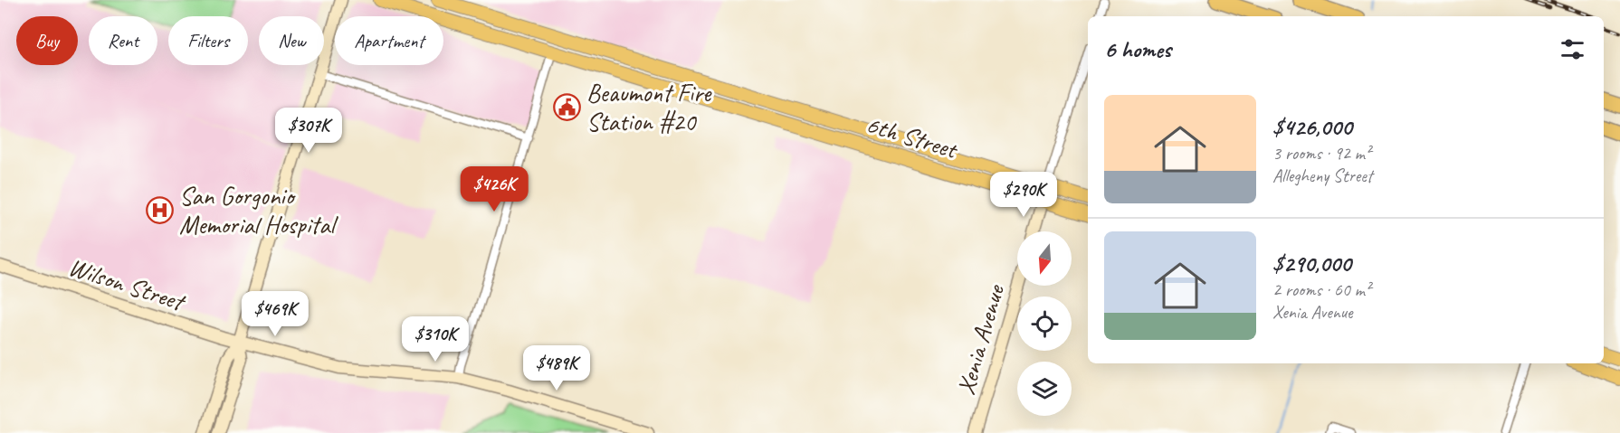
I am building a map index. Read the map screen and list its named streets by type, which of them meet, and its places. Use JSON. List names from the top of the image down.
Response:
{
  "streets": {
    "main road": ["6th Street"],
    "street": ["Wilson Street", "Xenia Avenue"]
  },
  "places": {
    "public building": ["Beaumont Fire Station #20"],
    "hospital": ["San Gorgonio Memorial Hospital"]
  },
  "north": "bottom",
  "page": {
    "chip": [
      "Buy",
      "Rent",
      "Filters",
      "New",
      "Apartment"
    ],
    "heading": "6 homes",
    "list": [
      {
        "name": "$426,000",
        "note": "3 rooms · 92 m² · Allegheny Street"
      },
      {
        "name": "$290,000",
        "note": "2 rooms · 60 m² · Xenia Avenue"
      }
    ],
    "price": [
      "$307K",
      "$426K",
      "$290K",
      "$469K",
      "$310K",
      "$489K"
    ]
  }
}
